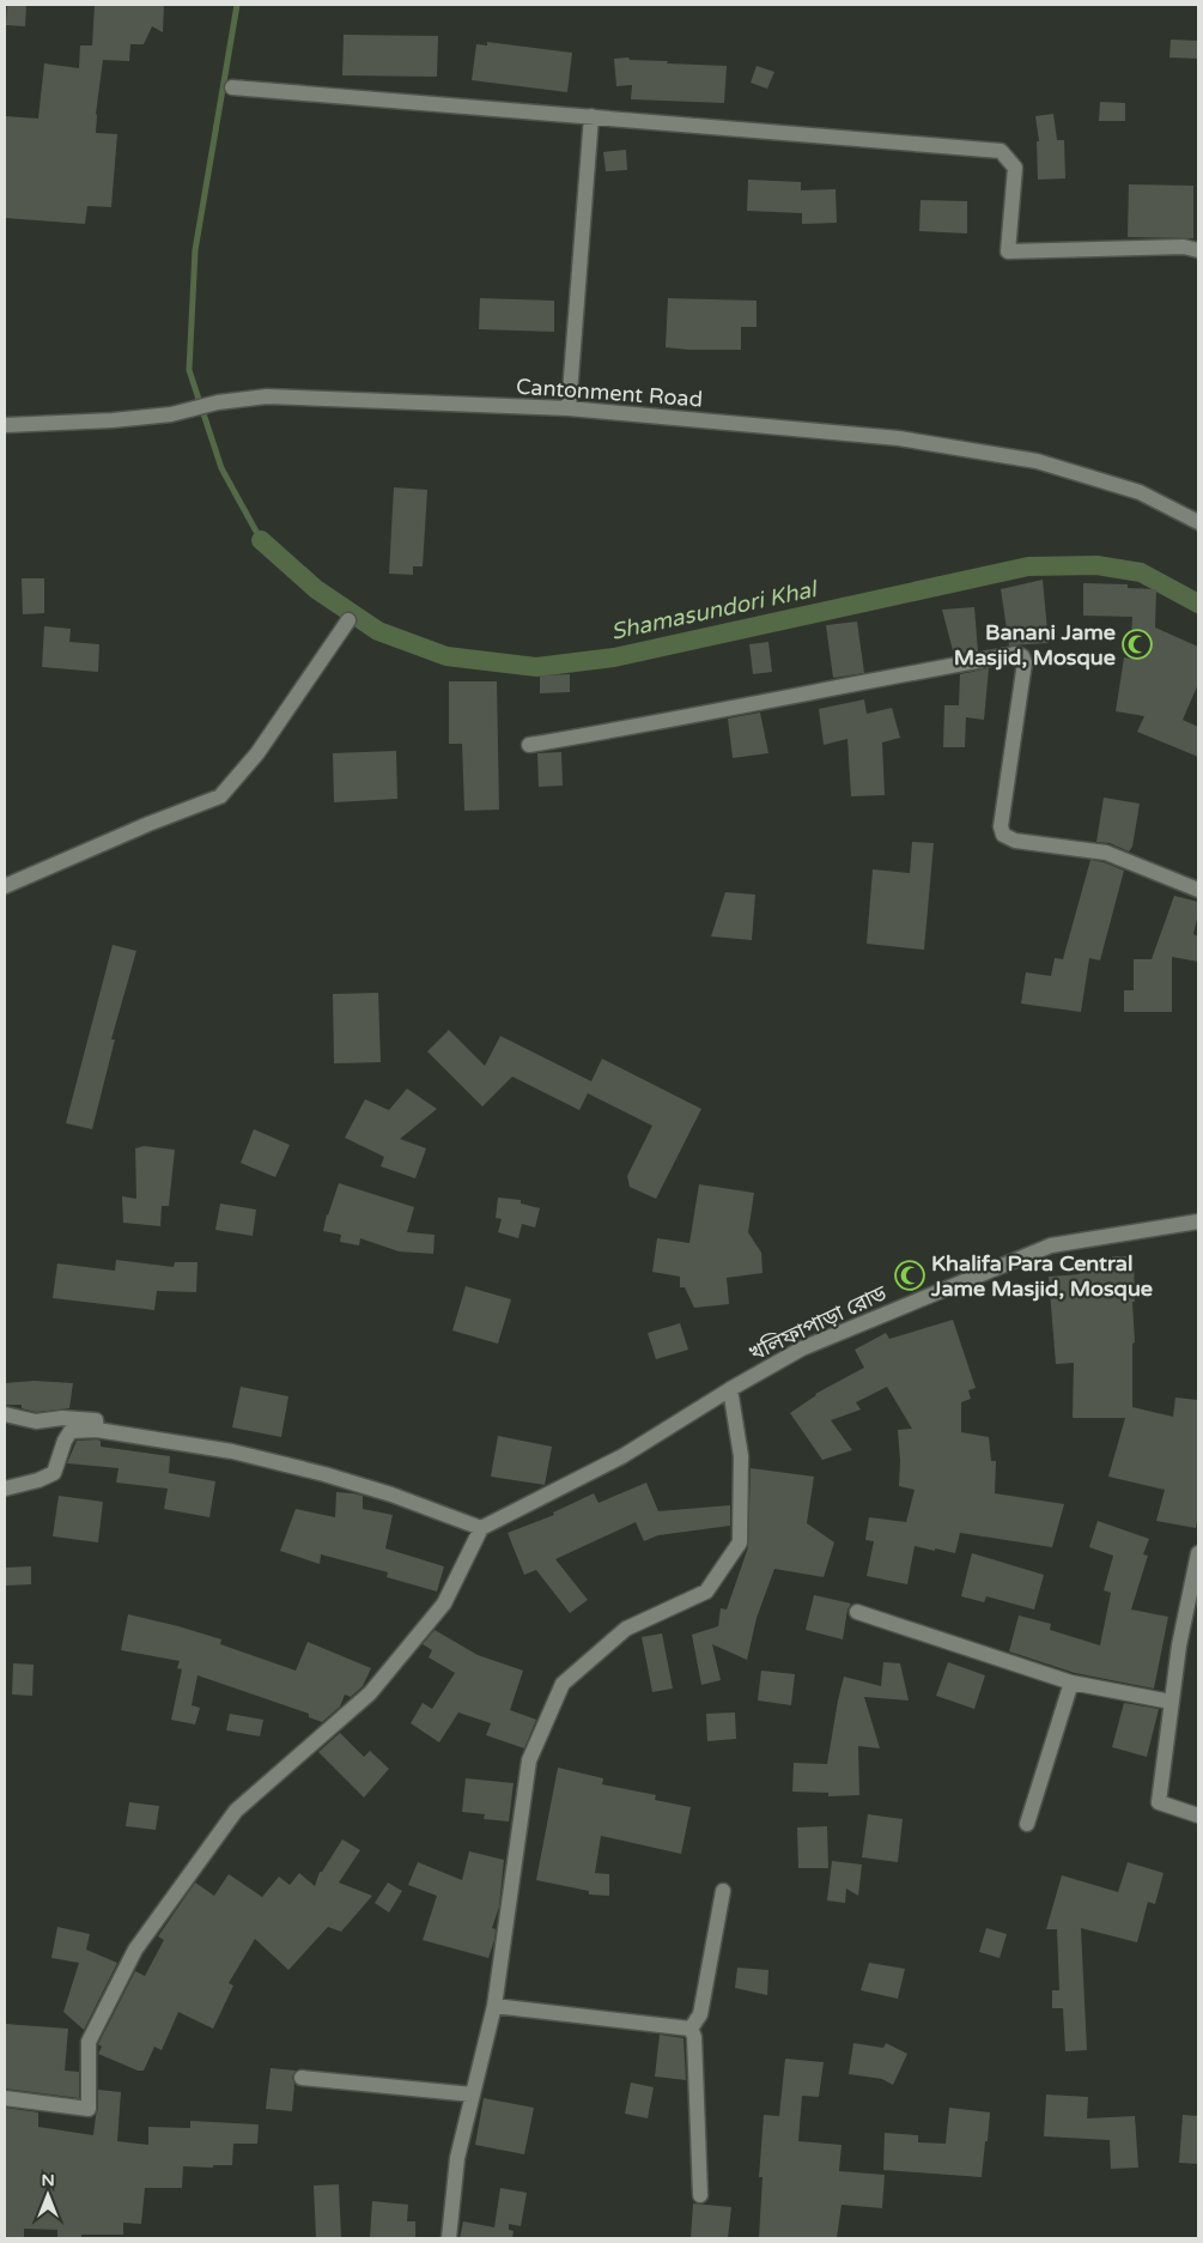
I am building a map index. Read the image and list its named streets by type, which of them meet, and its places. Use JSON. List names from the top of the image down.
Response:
{
  "streets": {
    "street": ["Cantonment Road", "খলিফাপাড়া রোড"]
  },
  "water": ["Shamasundori Khal"],
  "places": {
    "mosque": ["Banani Jame Masjid, Mosque", "Khalifa Para Central Jame Masjid, Mosque"]
  },
  "north": "top"
}
